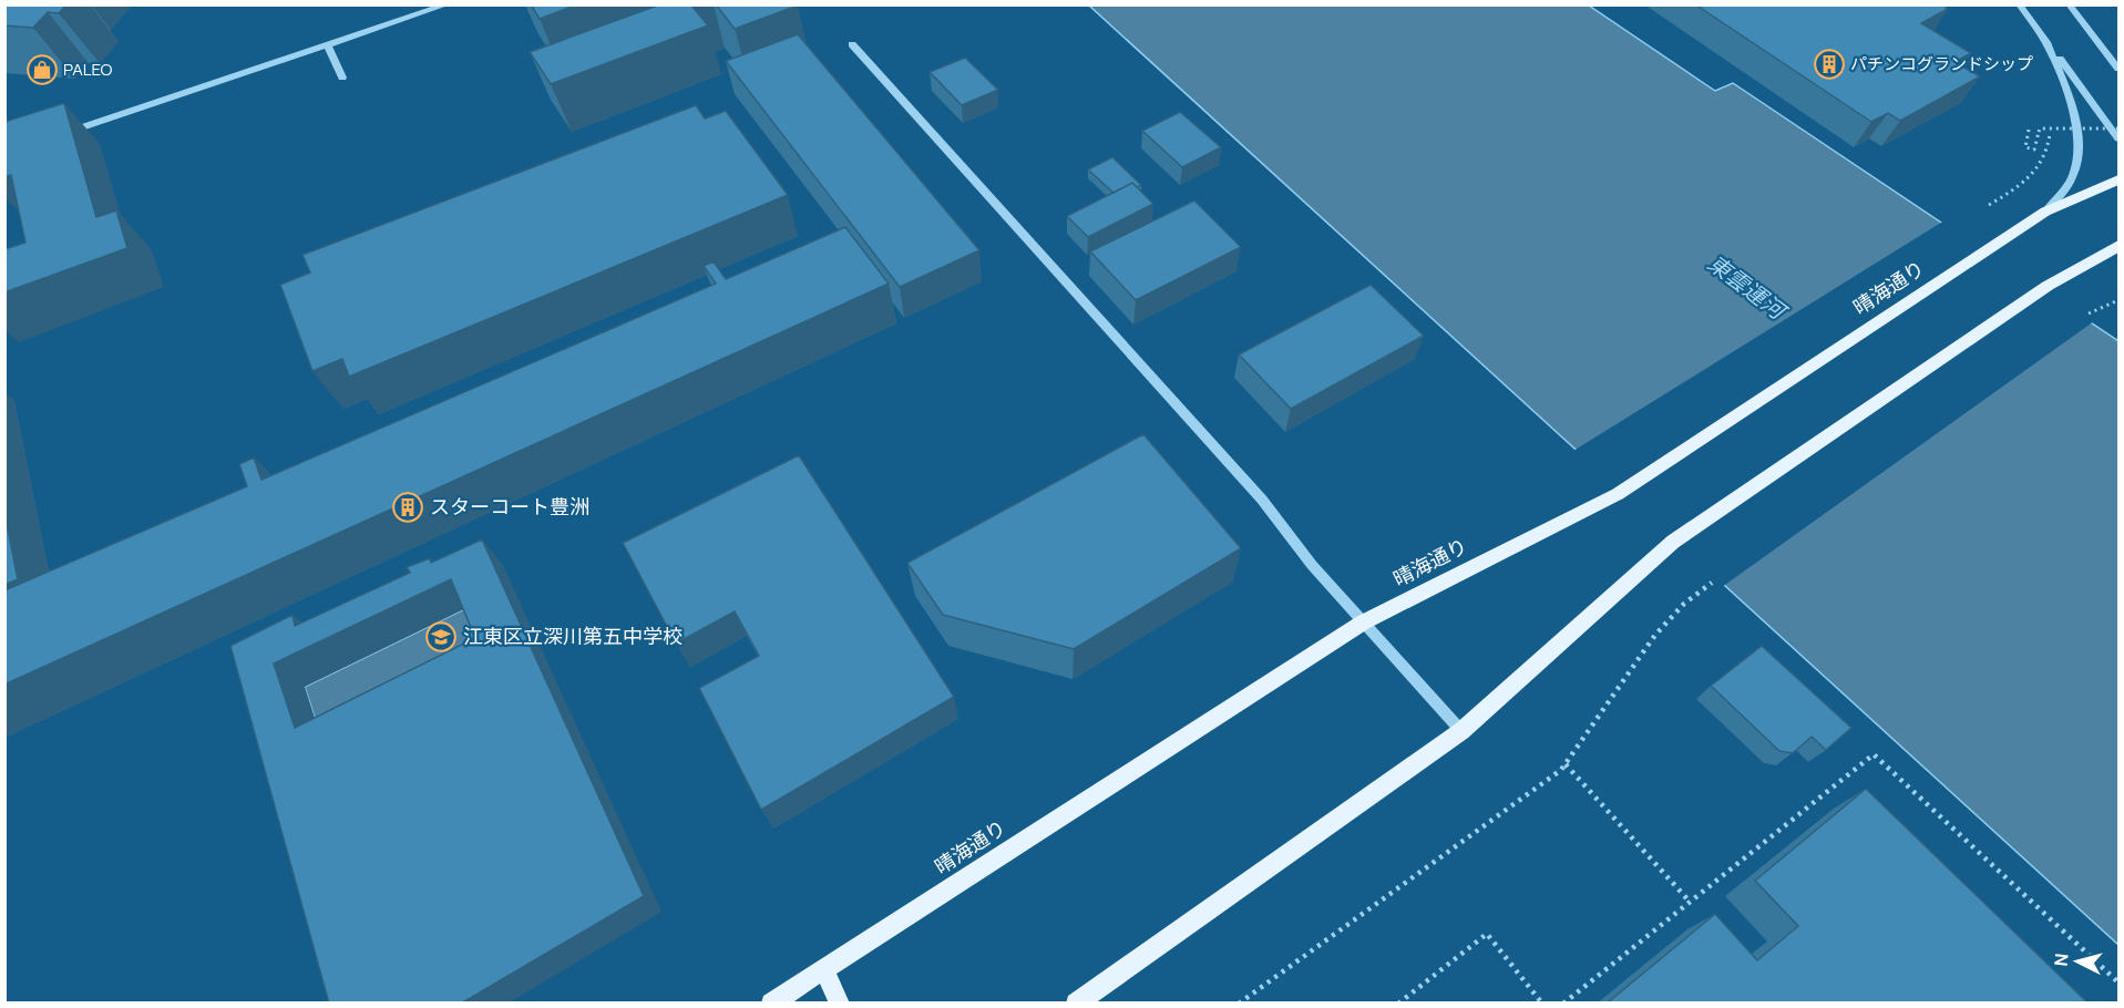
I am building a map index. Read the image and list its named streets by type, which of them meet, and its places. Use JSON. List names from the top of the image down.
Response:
{
  "streets": {
    "main road": ["晴海通り"]
  },
  "water": ["東雲運河"],
  "places": {
    "building": ["パチンコグランドシップ", "スターコート豊洲"],
    "shop": ["PALEO"],
    "school or university": ["江東区立深川第五中学校"]
  },
  "north": "left"
}
